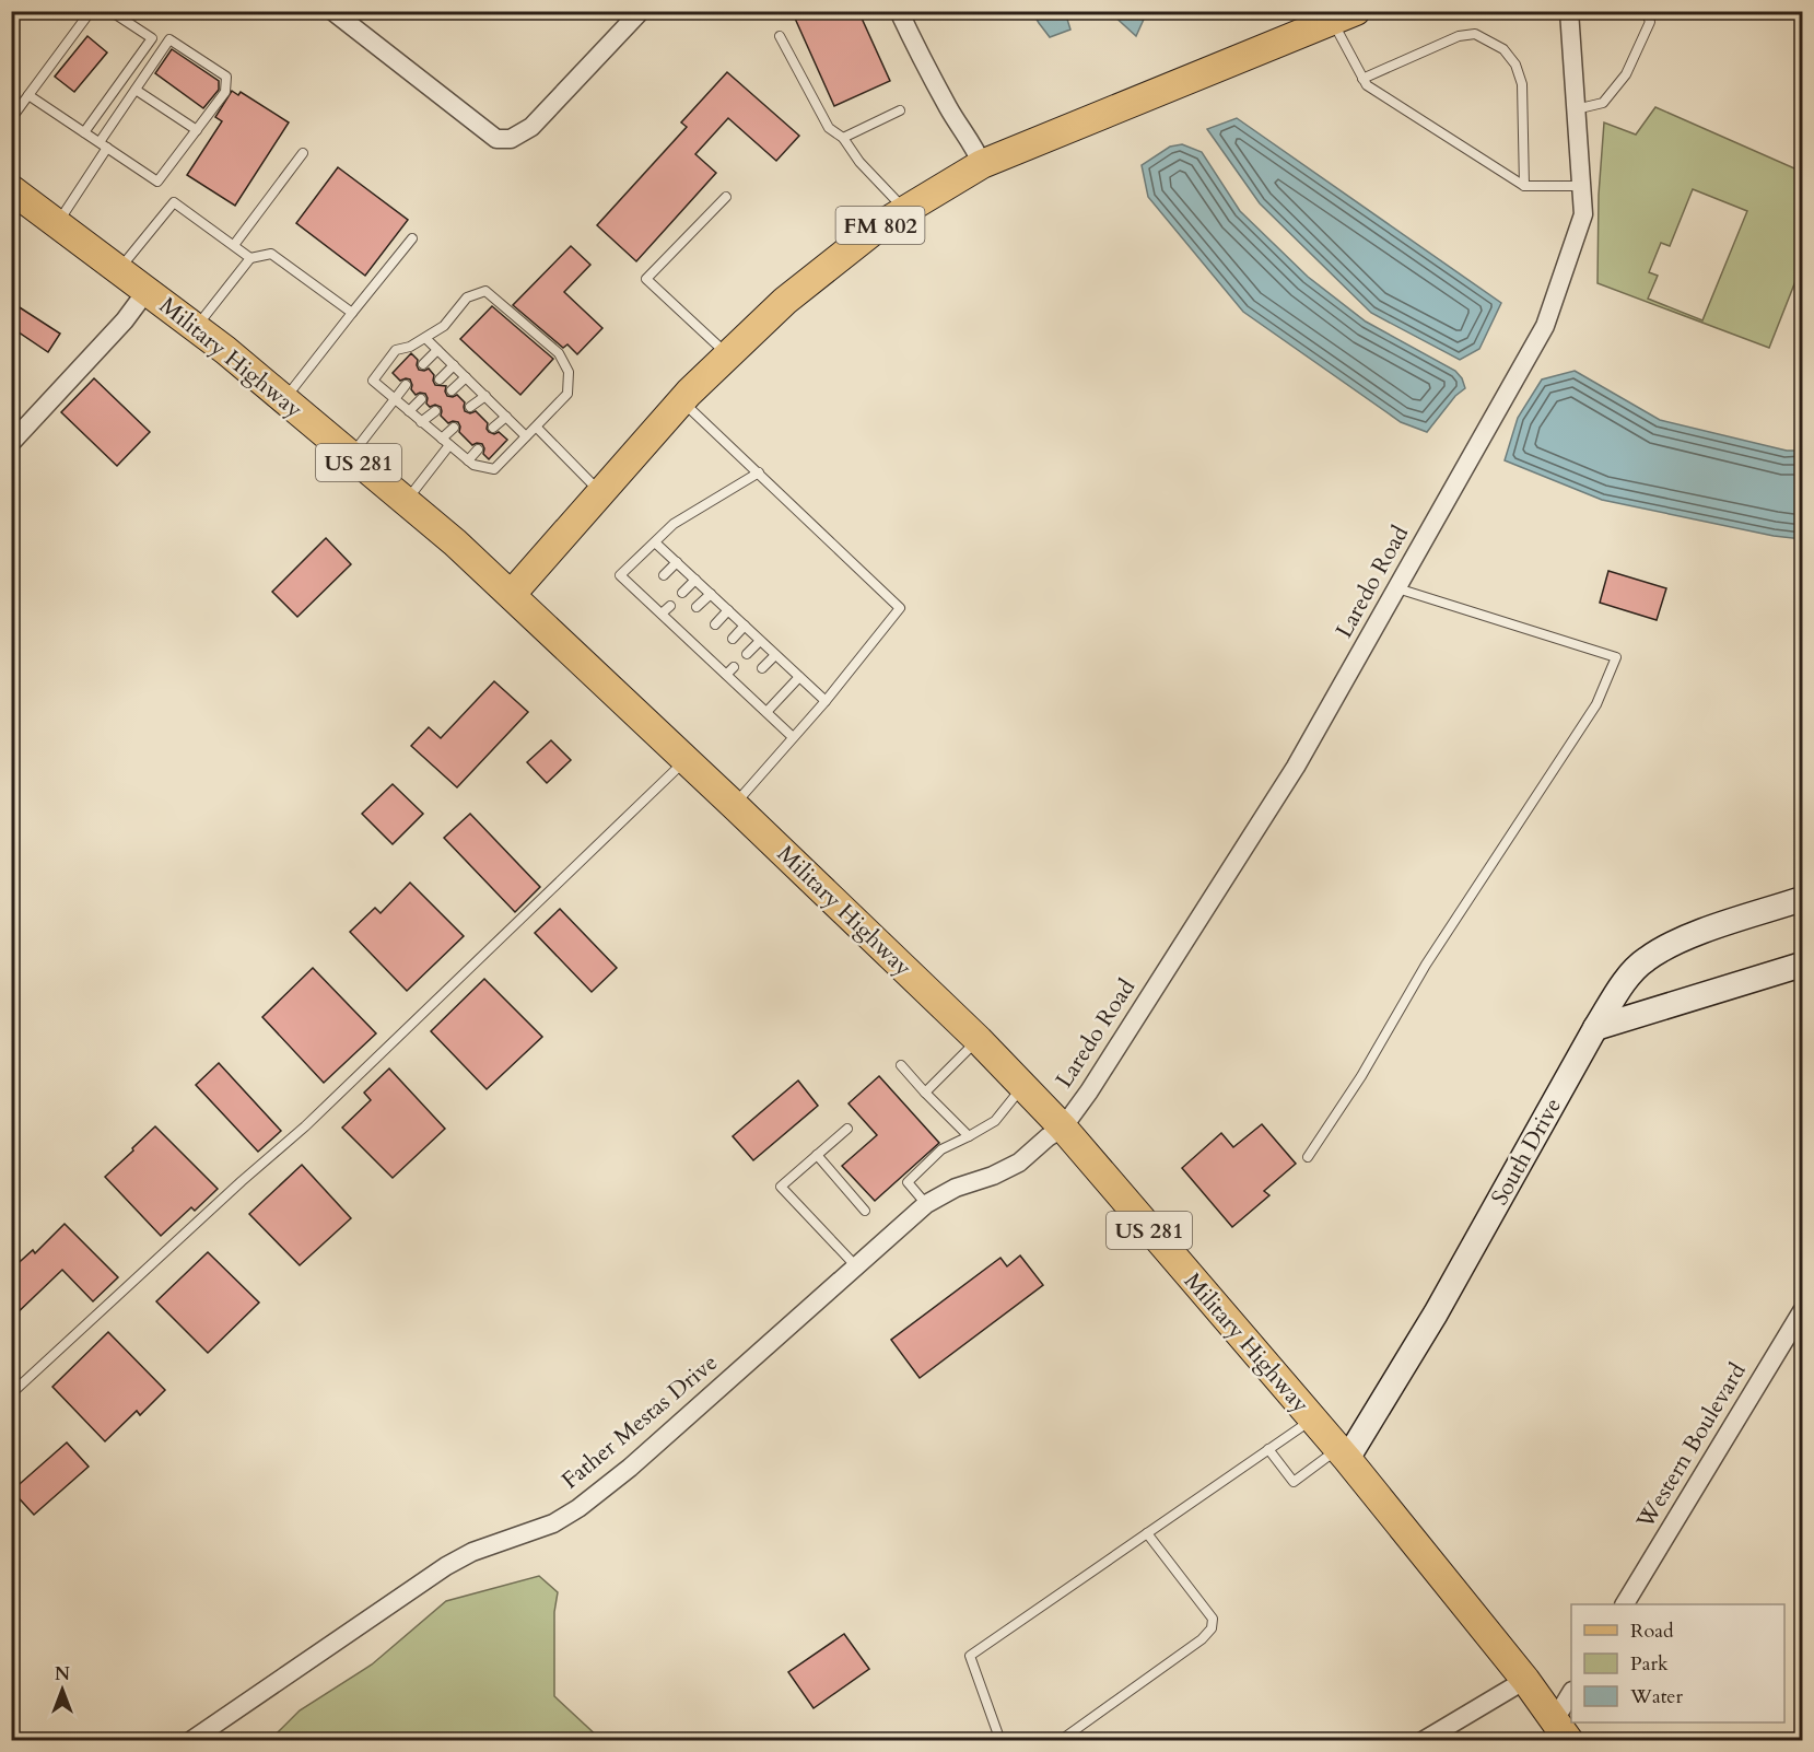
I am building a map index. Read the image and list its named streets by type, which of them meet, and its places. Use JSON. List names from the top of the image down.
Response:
{
  "streets": {
    "main road": ["FM 802", "Military Highway", "US 281"],
    "street": [
      "Laredo Road",
      "South Drive",
      "Father Mestas Drive",
      "Western Boulevard"
    ]
  },
  "crossings": [
    ["FM 802", "Military Highway"],
    ["Military Highway", "Laredo Road"],
    ["Military Highway", "South Drive"],
    ["Military Highway", "Father Mestas Drive"],
    ["Laredo Road", "Father Mestas Drive"]
  ],
  "legend": ["Road", "Park", "Water"],
  "north": "top"
}
